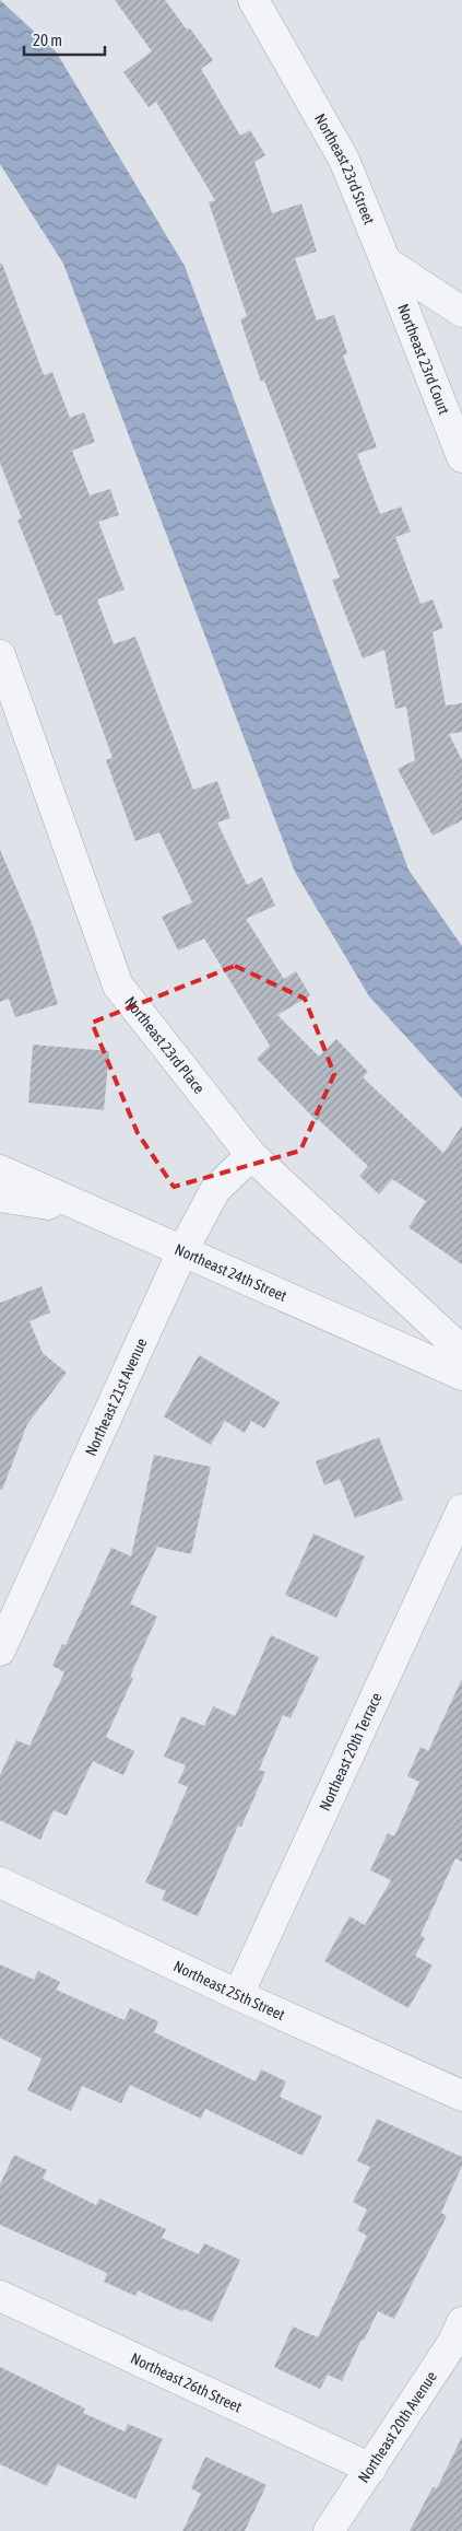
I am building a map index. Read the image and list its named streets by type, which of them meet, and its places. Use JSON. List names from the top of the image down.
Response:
{
  "streets": {
    "street": [
      "Northeast 23rd Street",
      "Northeast 23rd Court",
      "Northeast 23rd Place",
      "Northeast 24th Street",
      "Northeast 21st Avenue",
      "Northeast 20th Terrace",
      "Northeast 25th Street",
      "Northeast 26th Street",
      "Northeast 20th Avenue"
    ]
  },
  "crossings": [
    ["Northeast 23rd Street", "Northeast 23rd Court"],
    ["Northeast 23rd Place", "Northeast 21st Avenue"],
    ["Northeast 24th Street", "Northeast 21st Avenue"],
    ["Northeast 20th Terrace", "Northeast 25th Street"],
    ["Northeast 26th Street", "Northeast 20th Avenue"]
  ],
  "scale_bar": "20 m"
}
